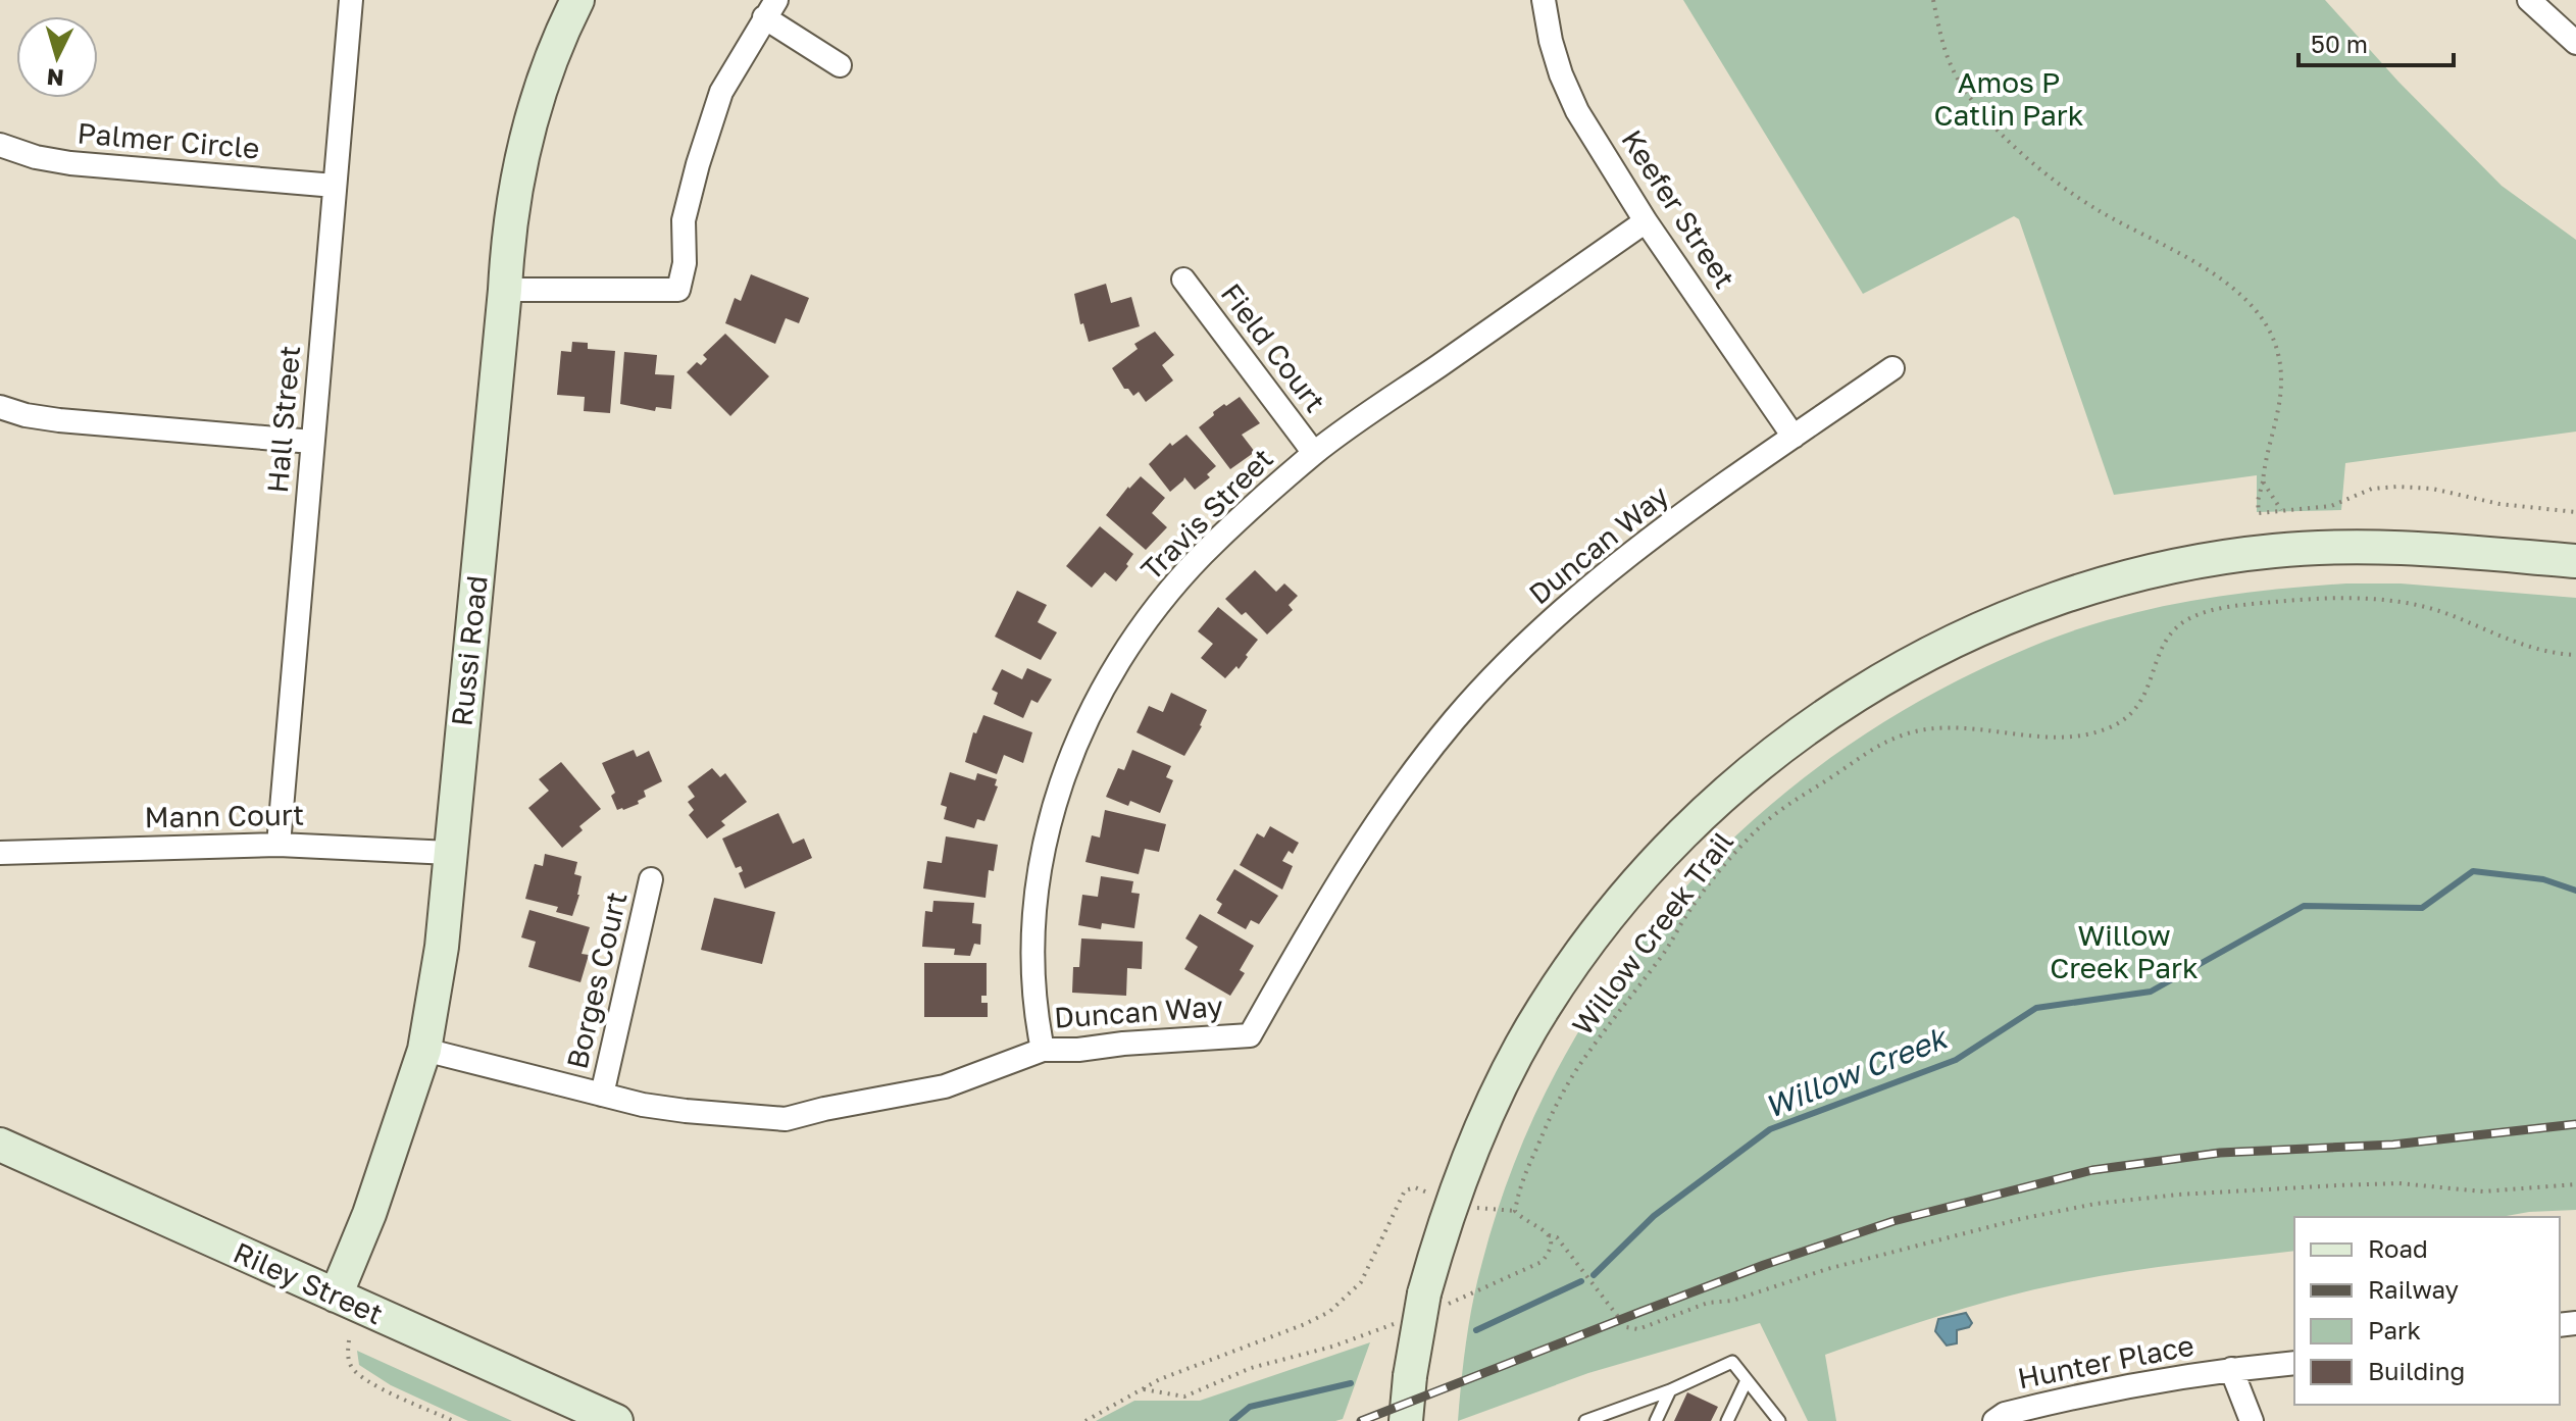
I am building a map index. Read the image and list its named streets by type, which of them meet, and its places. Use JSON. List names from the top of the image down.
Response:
{
  "streets": {
    "main road": ["Russi Road", "Riley Street"],
    "street": [
      "Palmer Circle",
      "Keefer Street",
      "Field Court",
      "Hall Street",
      "Travis Street",
      "Duncan Way",
      "Mann Court",
      "Borges Court",
      "Hunter Place"
    ],
    "path": ["Willow Creek Trail"]
  },
  "crossings": [
    ["Palmer Circle", "Hall Street"],
    ["Keefer Street", "Travis Street"],
    ["Keefer Street", "Duncan Way"],
    ["Field Court", "Travis Street"],
    ["Hall Street", "Mann Court"],
    ["Travis Street", "Duncan Way"],
    ["Duncan Way", "Russi Road"],
    ["Duncan Way", "Borges Court"],
    ["Russi Road", "Mann Court"],
    ["Russi Road", "Riley Street"]
  ],
  "water": ["Willow Creek"],
  "parks": ["Amos P Catlin Park", "Willow Creek Park"],
  "legend": [
    "Road",
    "Railway",
    "Park",
    "Building"
  ],
  "scale_bar": "50 m",
  "north": "bottom"
}
